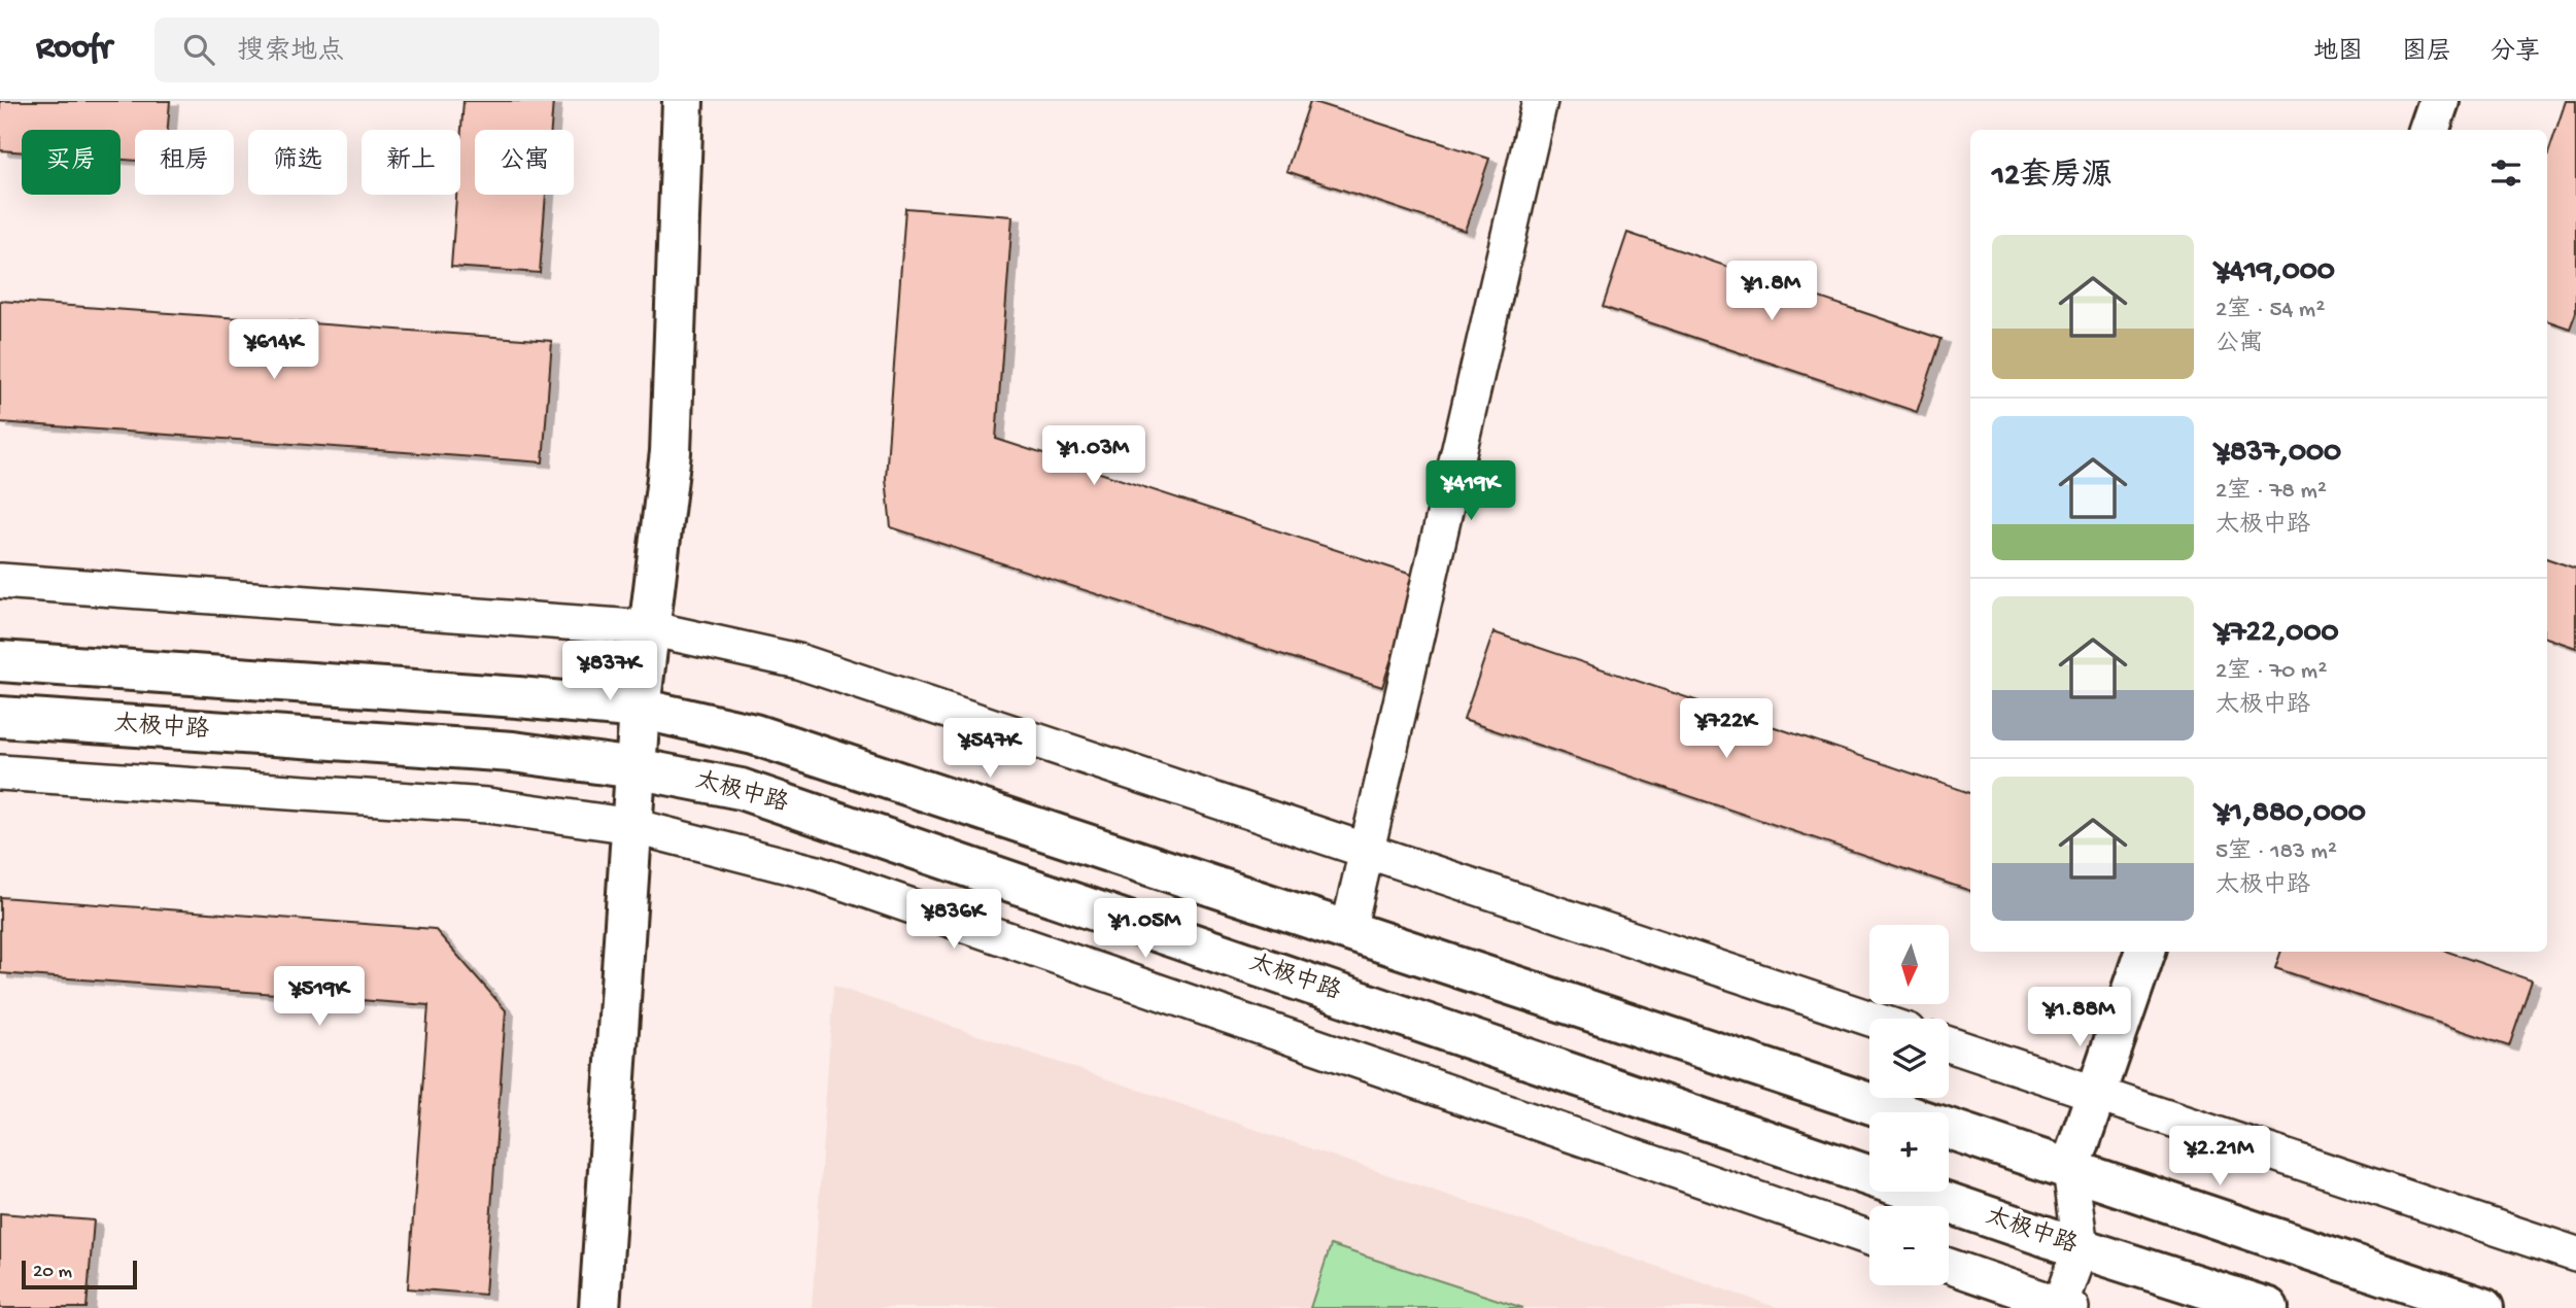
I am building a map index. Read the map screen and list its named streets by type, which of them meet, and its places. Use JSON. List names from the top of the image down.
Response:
{
  "streets": {
    "main road": ["太极中路"]
  },
  "scale_bar": "20 m",
  "north": "bottom",
  "page": {
    "header": "Roofr",
    "search": "搜索地点",
    "nav": ["地图", "图层", "分享"],
    "chip": [
      "买房",
      "租房",
      "筛选",
      "新上",
      "公寓"
    ],
    "heading": "12套房源",
    "list": [
      {
        "name": "¥419,000",
        "note": "2室 · 54 m² · 公寓"
      },
      {
        "name": "¥837,000",
        "note": "2室 · 78 m² · 太极中路"
      },
      {
        "name": "¥722,000",
        "note": "2室 · 70 m² · 太极中路"
      },
      {
        "name": "¥1,880,000",
        "note": "5室 · 183 m² · 太极中路"
      }
    ],
    "price": [
      "¥1.8M",
      "¥614K",
      "¥1.03M",
      "¥419K",
      "¥837K",
      "¥722K",
      "¥547K",
      "¥836K",
      "¥1.05M",
      "¥519K",
      "¥1.88M",
      "¥2.21M"
    ],
    "map_buttons": ["+", "−"],
    "scale": "20 m"
  }
}
